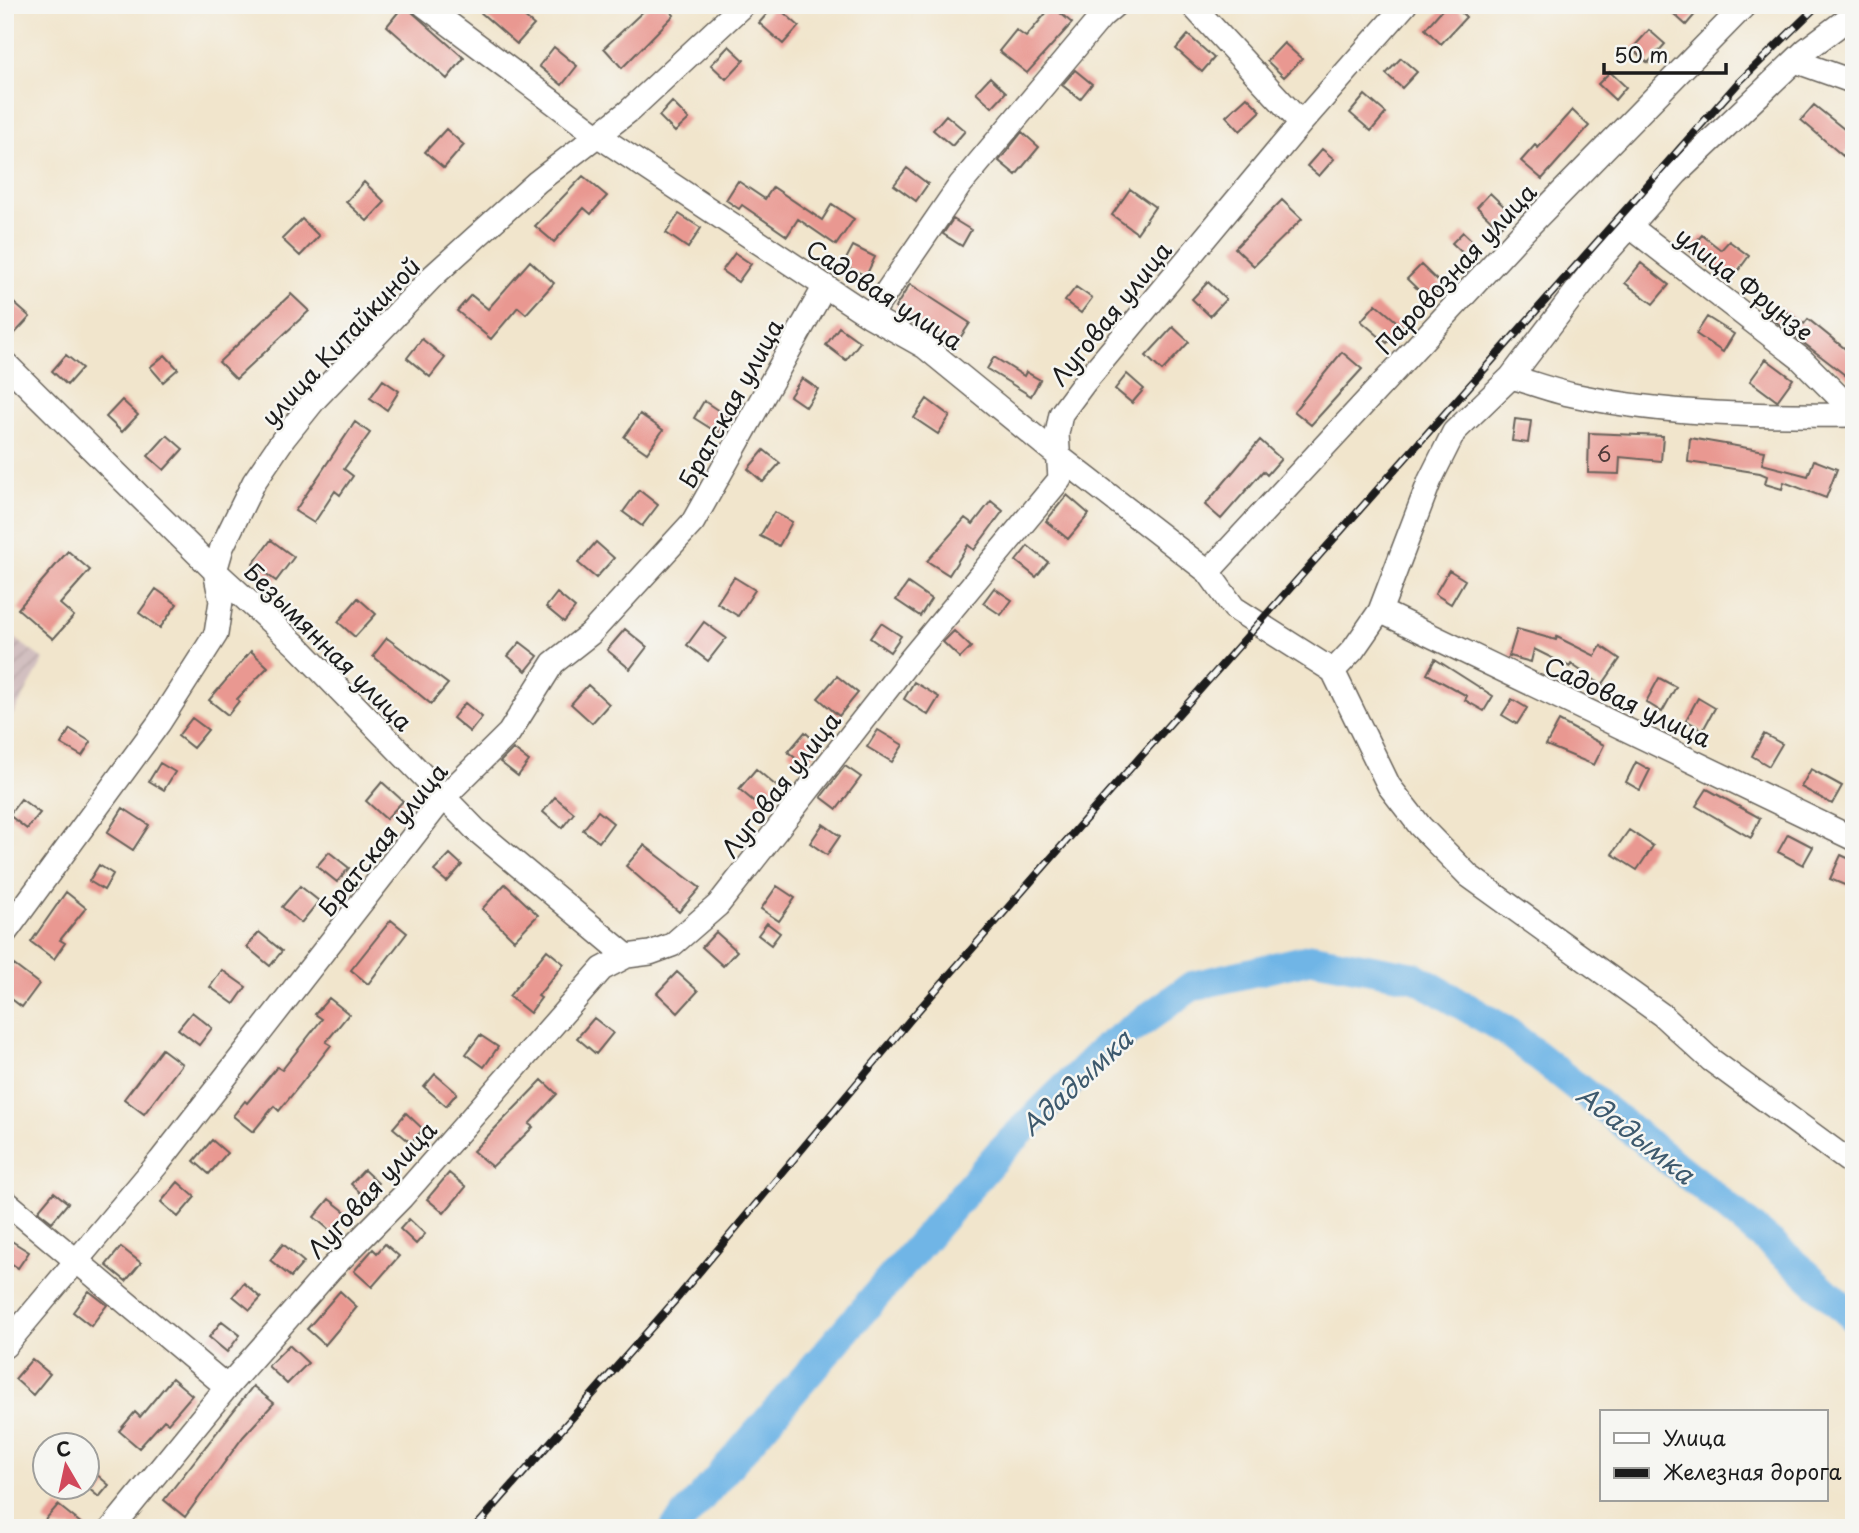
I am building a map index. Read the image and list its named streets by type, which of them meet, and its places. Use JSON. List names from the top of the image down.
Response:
{
  "streets": {
    "street": [
      "Паровозная улица",
      "улица Фрунзе",
      "Садовая улица",
      "Луговая улица",
      "улица Китайкиной",
      "Братская улица",
      "Безымянная улица"
    ]
  },
  "crossings": [
    ["Паровозная улица", "Садовая улица"],
    ["Садовая улица", "Луговая улица"],
    ["Садовая улица", "улица Китайкиной"],
    ["Садовая улица", "Братская улица"],
    ["Луговая улица", "Безымянная улица"],
    ["улица Китайкиной", "Безымянная улица"],
    ["Братская улица", "Безымянная улица"]
  ],
  "water": ["Ададымка"],
  "house_numbers": ["6"],
  "legend": ["Улица", "Железная дорога"],
  "scale_bar": "50 m",
  "north": "top"
}
